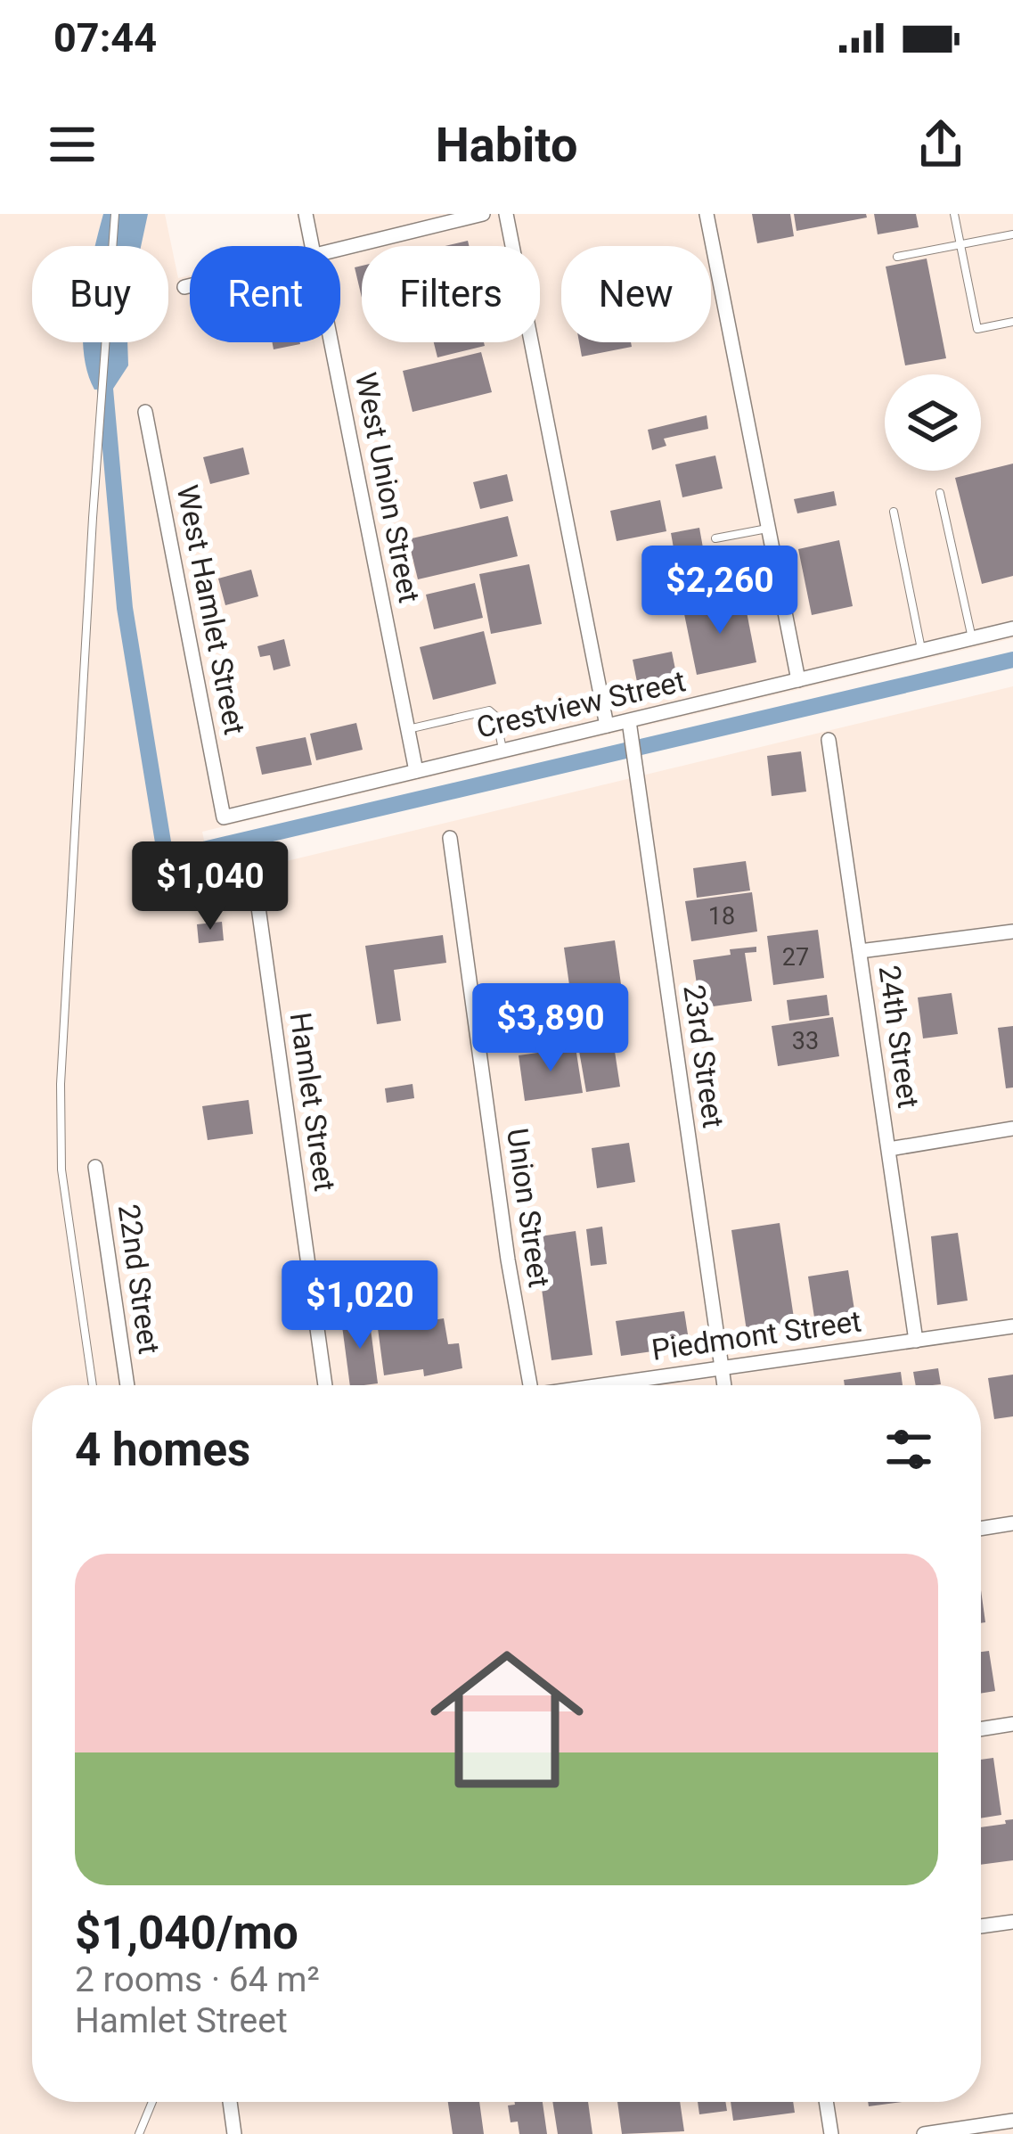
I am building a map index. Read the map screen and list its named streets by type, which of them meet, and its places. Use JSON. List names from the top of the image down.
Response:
{
  "streets": {
    "street": [
      "West Union Street",
      "West Hamlet Street",
      "Crestview Street",
      "24th Street",
      "23rd Street",
      "Hamlet Street",
      "Union Street",
      "22nd Street",
      "Piedmont Street"
    ]
  },
  "crossings": [
    ["West Union Street", "Crestview Street"],
    ["West Hamlet Street", "Crestview Street"],
    ["Crestview Street", "23rd Street"],
    ["24th Street", "Piedmont Street"],
    ["23rd Street", "Piedmont Street"]
  ],
  "house_numbers": ["18", "27", "33"],
  "page": {
    "status": "07:44",
    "header": "Habito",
    "chip": [
      "Buy",
      "Rent",
      "Filters",
      "New"
    ],
    "price": [
      "$2,260",
      "$1,040",
      "$3,890",
      "$1,020"
    ],
    "heading": "4 homes",
    "list": [
      {
        "name": "$1,040/mo",
        "note": "2 rooms · 64 m² · Hamlet Street"
      }
    ]
  }
}
